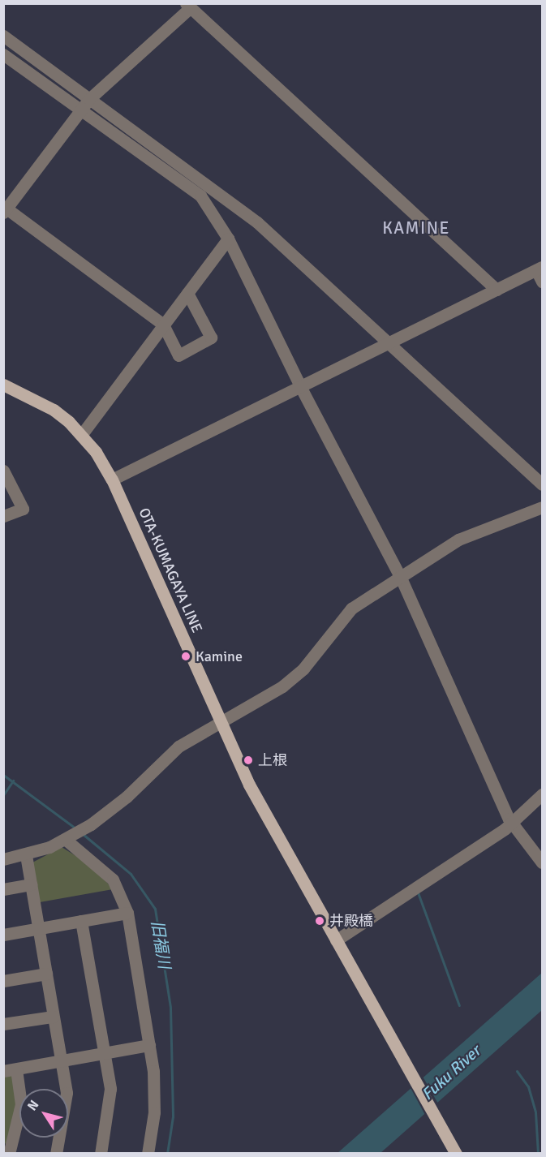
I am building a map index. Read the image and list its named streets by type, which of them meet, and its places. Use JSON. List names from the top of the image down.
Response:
{
  "streets": {
    "main road": ["OTA-KUMAGAYA LINE"]
  },
  "districts": ["KAMINE"],
  "water": ["旧福川", "Fuku River"],
  "places": ["Kamine", "上根", "井殿橋"],
  "north": "top left"
}
